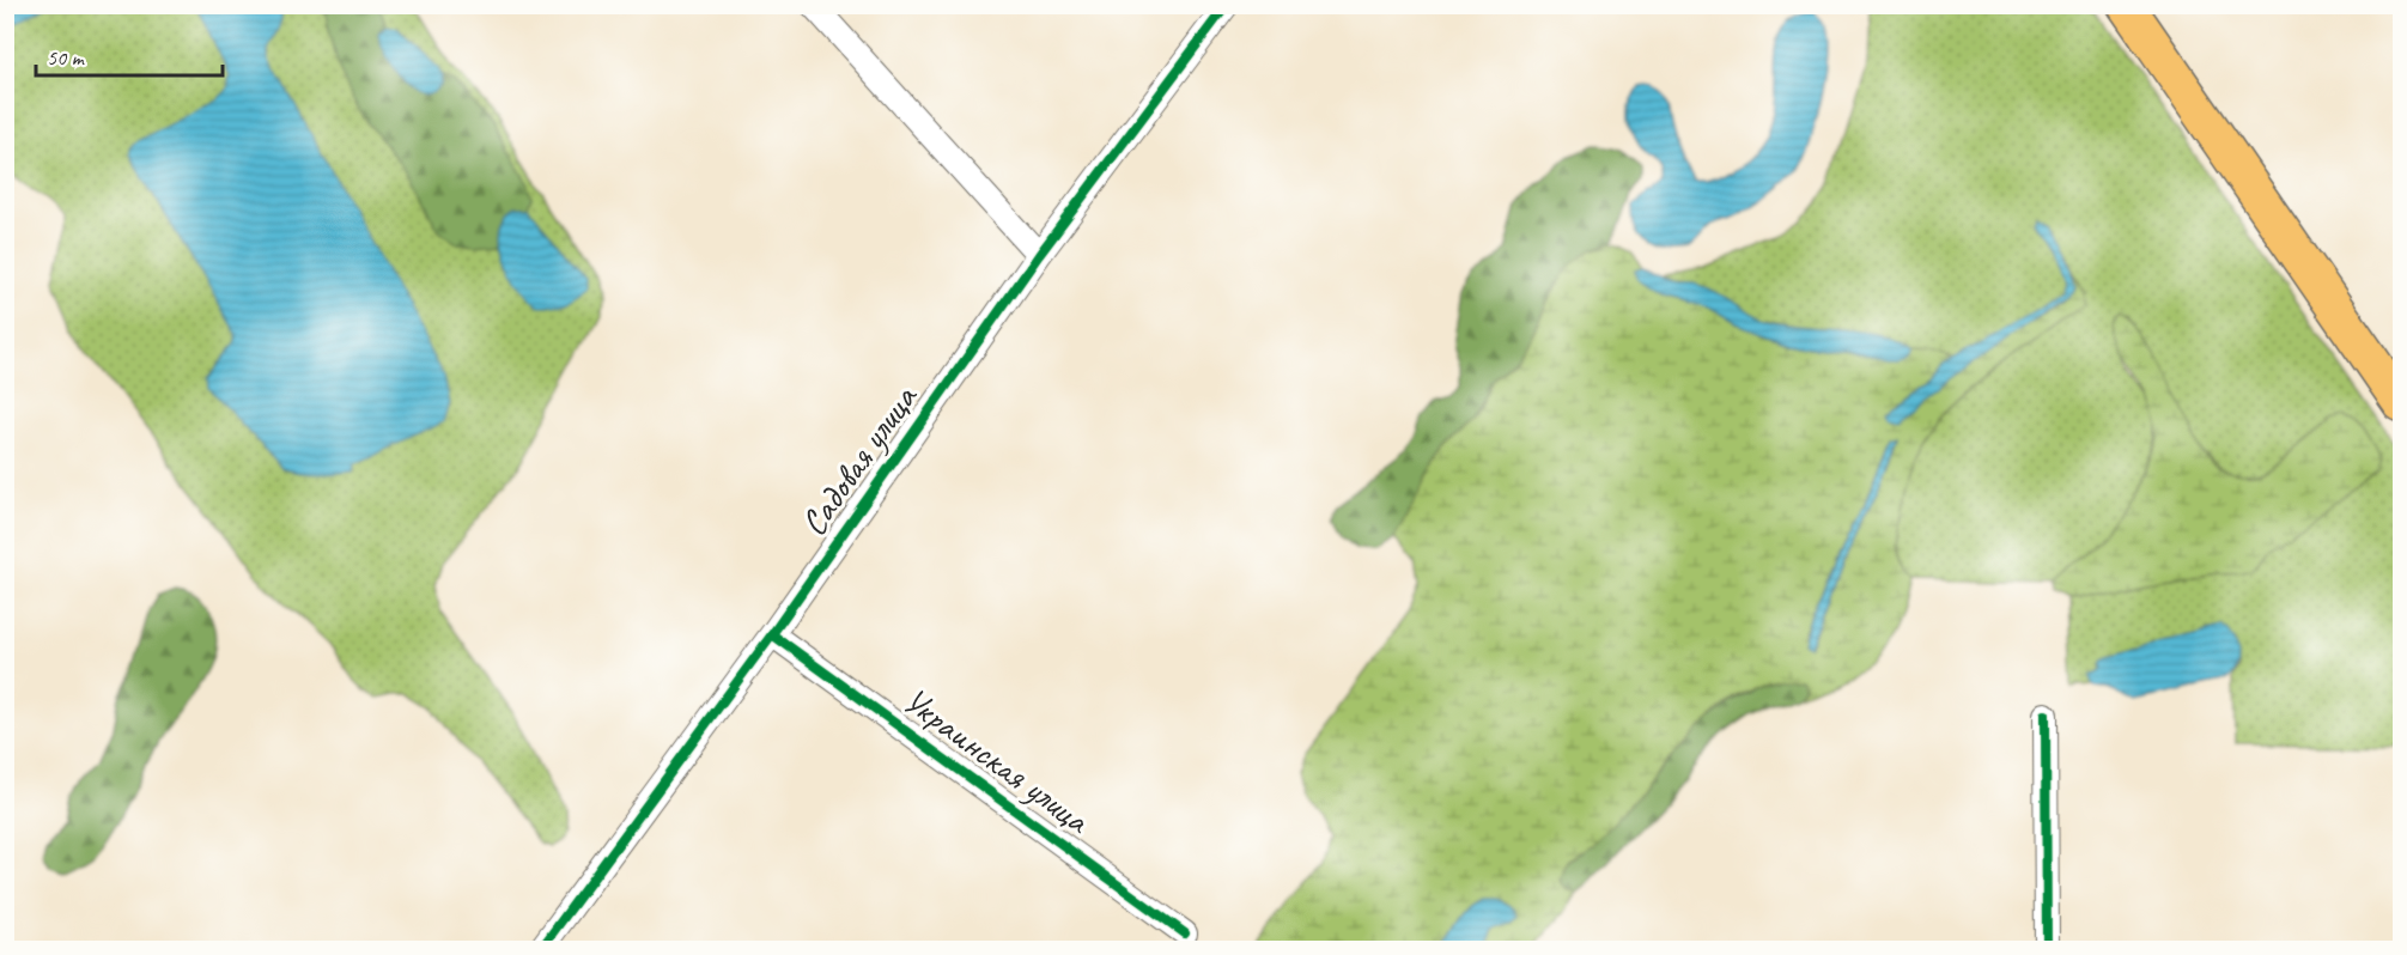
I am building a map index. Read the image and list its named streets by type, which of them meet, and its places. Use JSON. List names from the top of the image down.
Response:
{
  "streets": {
    "street": ["Садовая улица", "Украинская улица"]
  },
  "crossings": [
    ["Садовая улица", "Украинская улица"]
  ],
  "scale_bar": "50 m"
}
